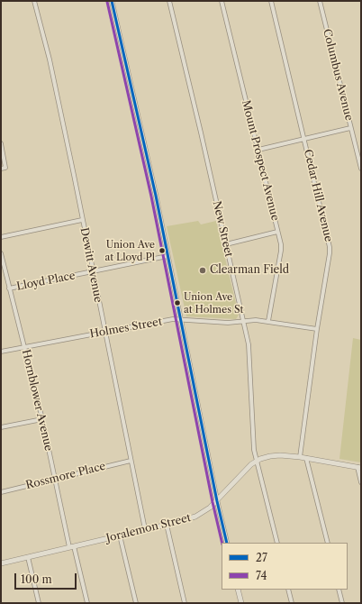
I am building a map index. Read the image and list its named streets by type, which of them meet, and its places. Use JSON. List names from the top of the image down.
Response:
{
  "streets": {
    "street": [
      "Columbus Avenue",
      "Mount Prospect Avenue",
      "Cedar Hill Avenue",
      "New Street",
      "Dewitt Avenue",
      "Lloyd Place",
      "Holmes Street",
      "Hornblower Avenue",
      "Rossmore Place",
      "Joralemon Street"
    ]
  },
  "crossings": [
    ["Mount Prospect Avenue", "Holmes Street"],
    ["Cedar Hill Avenue", "Holmes Street"],
    ["Cedar Hill Avenue", "Joralemon Street"],
    ["New Street", "Holmes Street"],
    ["New Street", "Joralemon Street"],
    ["Dewitt Avenue", "Lloyd Place"],
    ["Dewitt Avenue", "Holmes Street"],
    ["Dewitt Avenue", "Rossmore Place"],
    ["Dewitt Avenue", "Joralemon Street"],
    ["Lloyd Place", "Hornblower Avenue"],
    ["Holmes Street", "Hornblower Avenue"],
    ["Hornblower Avenue", "Rossmore Place"],
    ["Hornblower Avenue", "Joralemon Street"]
  ],
  "places": ["Union Ave at Lloyd Pl", "Clearman Field", "Union Ave at Holmes St"],
  "lines": ["transit line 27", "transit line 74"],
  "legend": ["27", "74"],
  "scale_bar": "100 m"
}
